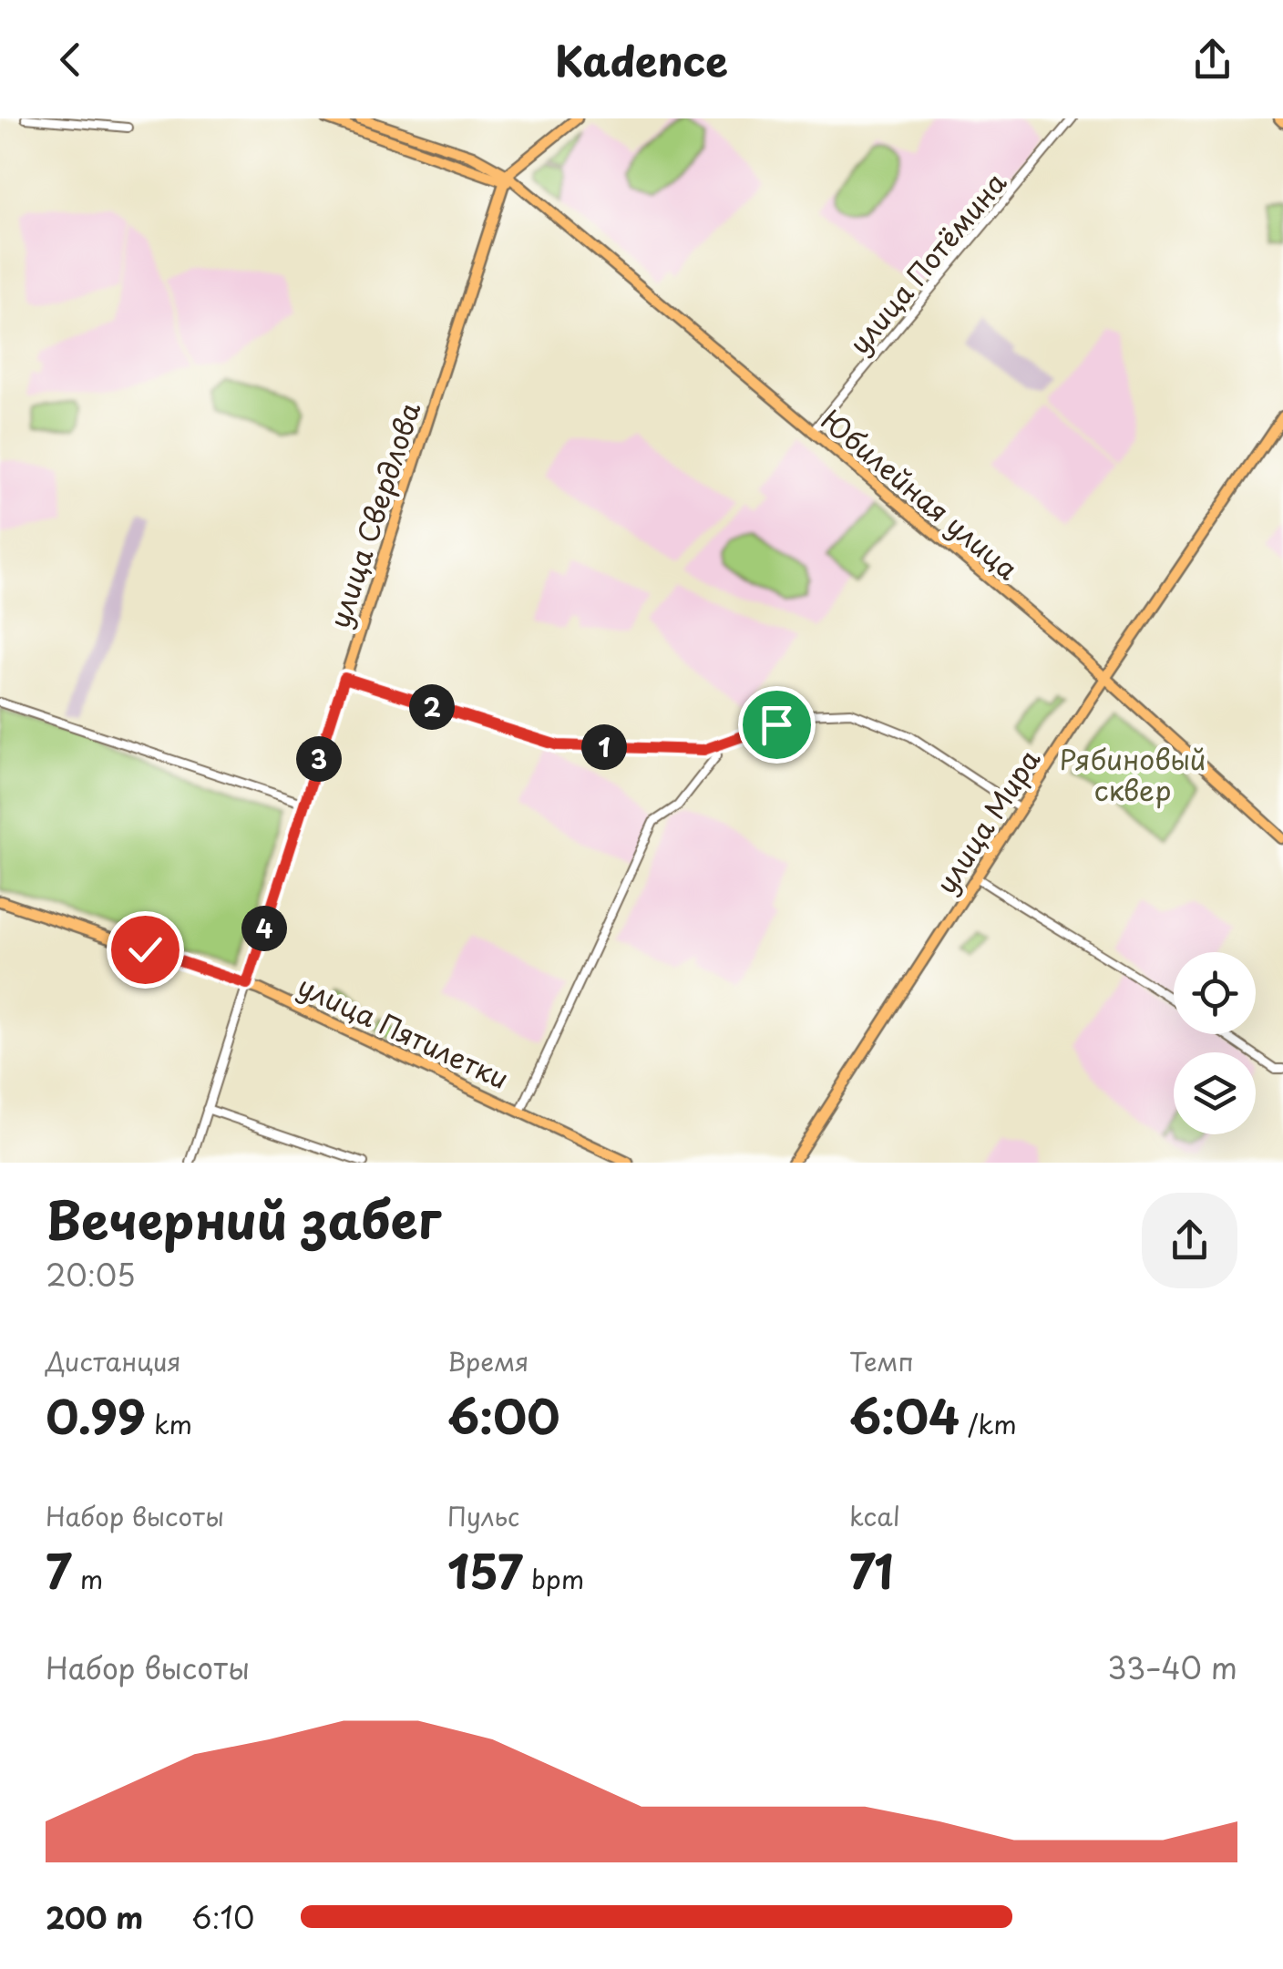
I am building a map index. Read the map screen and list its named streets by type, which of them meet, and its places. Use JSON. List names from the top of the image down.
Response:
{
  "streets": {
    "main road": [
      "Юбилейная улица",
      "улица Свердлова",
      "улица Мира",
      "улица Пятилетки"
    ],
    "street": ["улица Потёмина"]
  },
  "crossings": [
    ["улица Потёмина", "Юбилейная улица"],
    ["Юбилейная улица", "улица Свердлова"],
    ["Юбилейная улица", "улица Мира"],
    ["улица Свердлова", "улица Пятилетки"]
  ],
  "parks": ["Рябиновый сквер"],
  "page": {
    "header": "Kadence",
    "pins": [
      "2",
      "1",
      "3",
      "4"
    ],
    "heading": ["Вечерний забег", "20:05"],
    "stats": [
      ["Дистанция", "0.99 km"],
      ["Время", "6:00"],
      ["Темп", "6:04 /km"],
      ["Набор высоты", "7 m"],
      ["Пульс", "157 bpm"],
      ["kcal", "71"]
    ],
    "chart": ["Набор высоты", "33–40 m"],
    "list": [
      {
        "name": "200 m",
        "note": "6:10"
      }
    ]
  }
}
